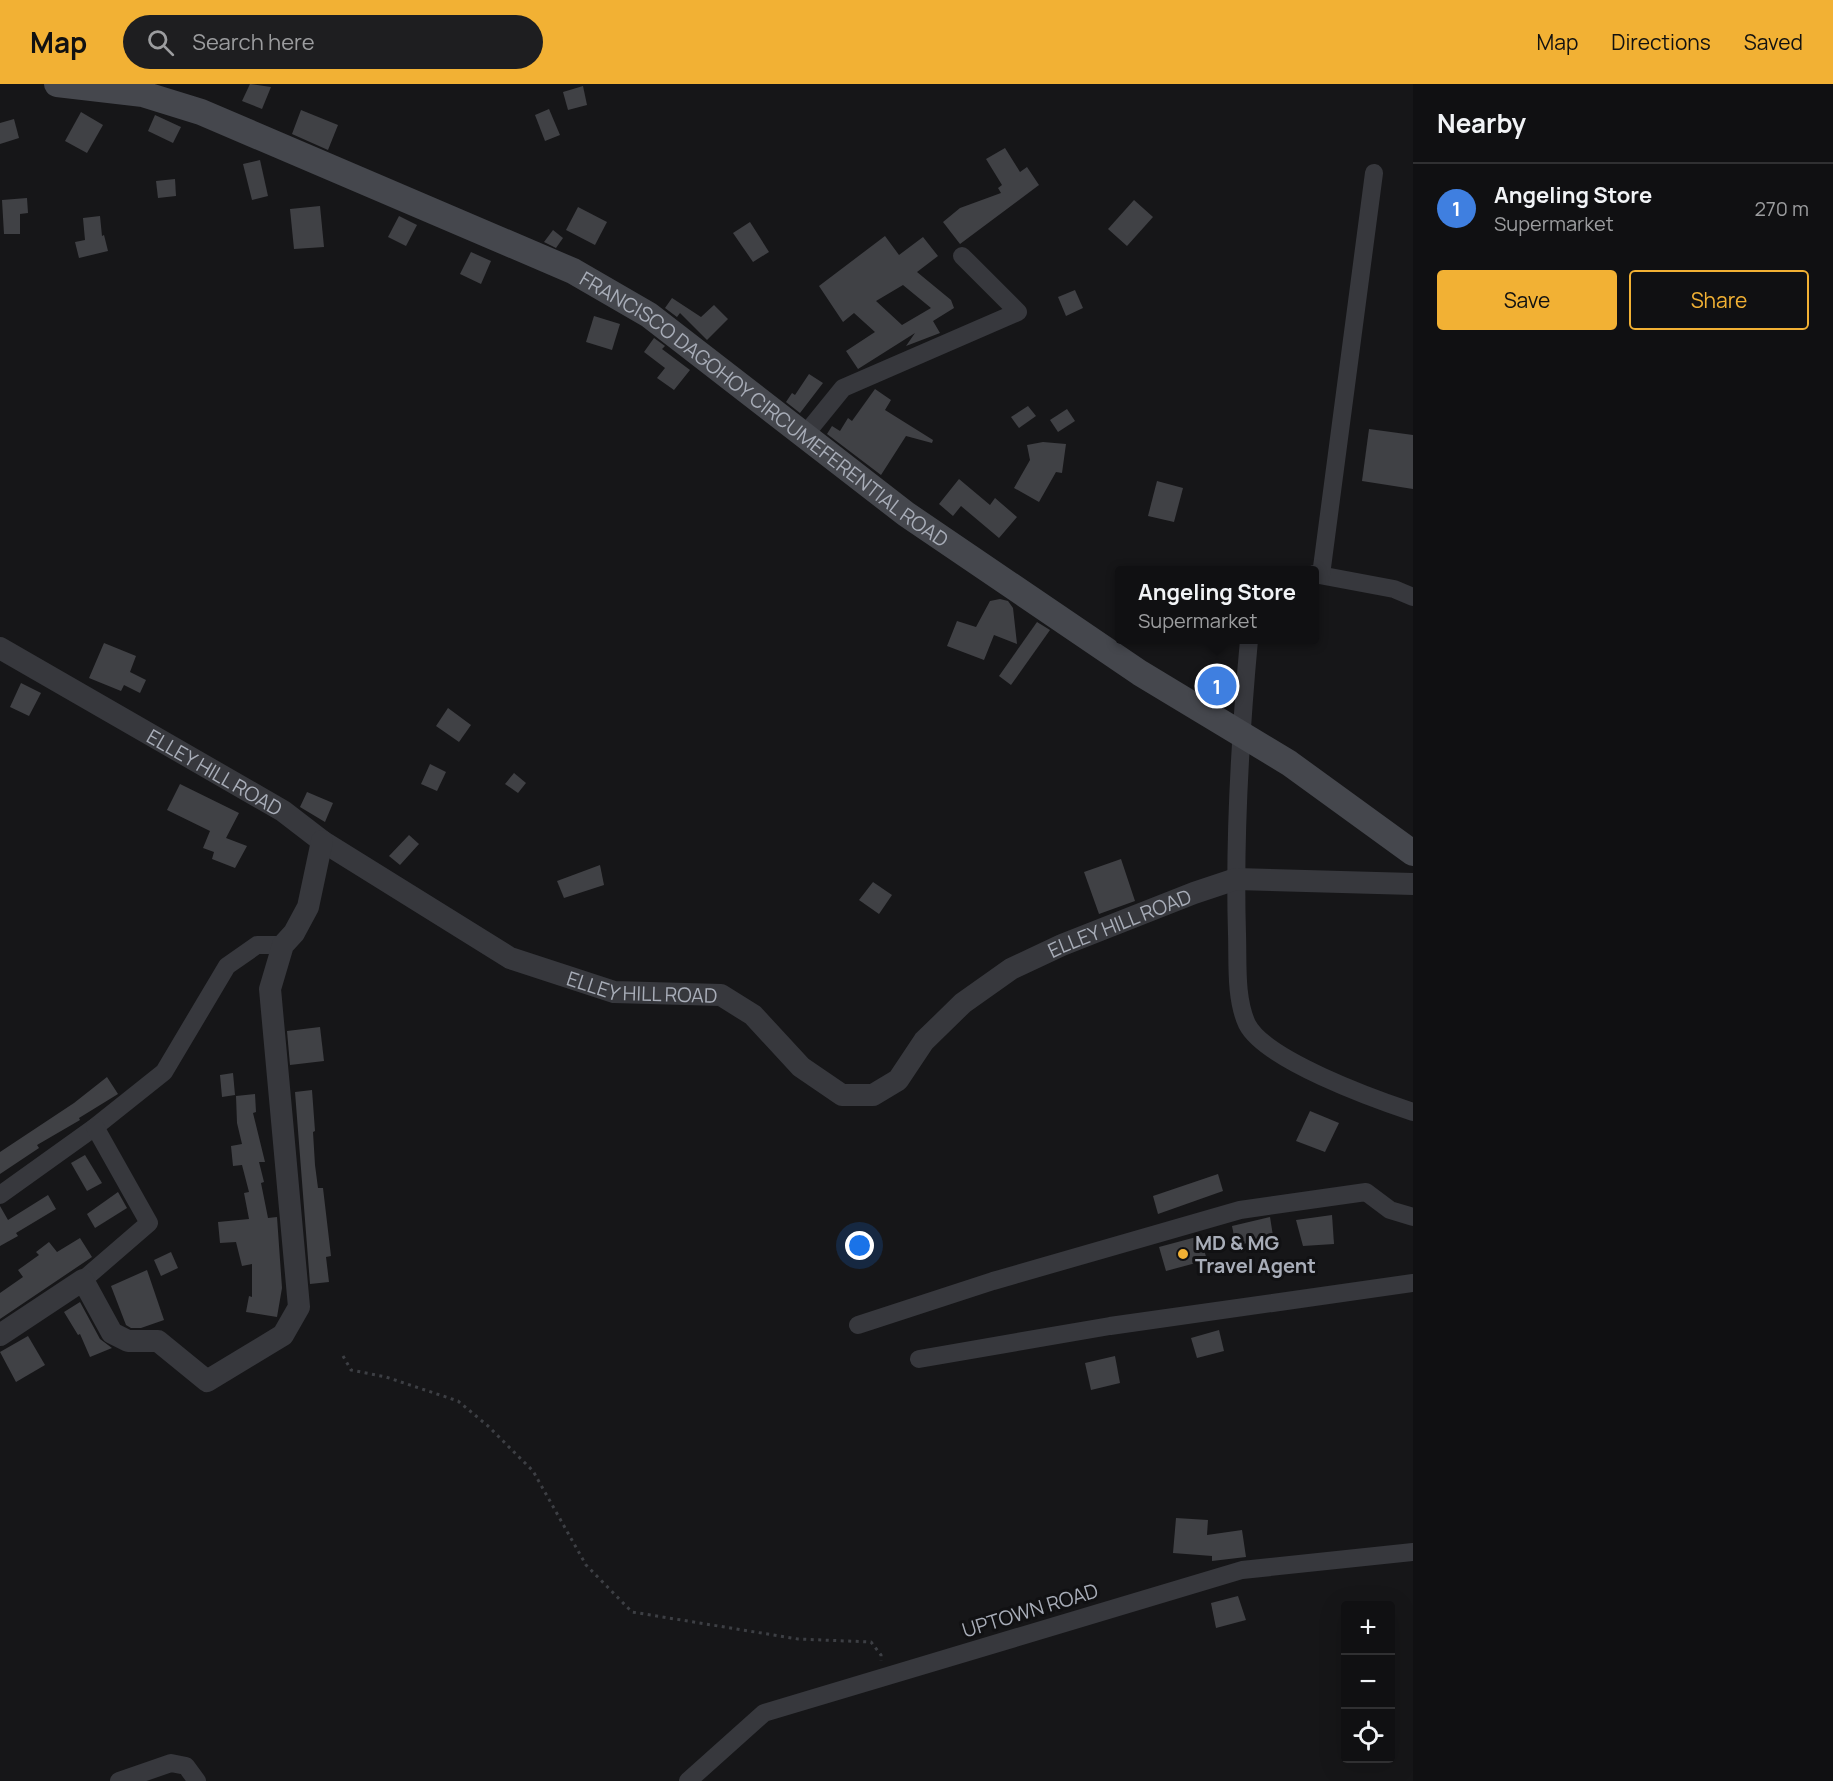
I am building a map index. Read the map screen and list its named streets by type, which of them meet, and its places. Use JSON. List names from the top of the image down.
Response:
{
  "streets": {
    "main road": ["FRANCISCO DAGOHOY CIRCUMEFERENTIAL ROAD"],
    "street": ["ELLEY HILL ROAD", "UPTOWN ROAD"]
  },
  "places": ["MD & MG Travel Agent"],
  "page": {
    "header": "Map",
    "search": "Search here",
    "nav": ["Map", "Directions", "Saved"],
    "heading": "Nearby",
    "list": [
      {
        "mark": "1",
        "name": "Angeling Store",
        "note": "Supermarket",
        "value": "270 m"
      }
    ],
    "buttons": ["Save", "Share"],
    "popup": ["Angeling Store", "Supermarket"],
    "pins": "1",
    "map_buttons": ["+", "−"]
  }
}
